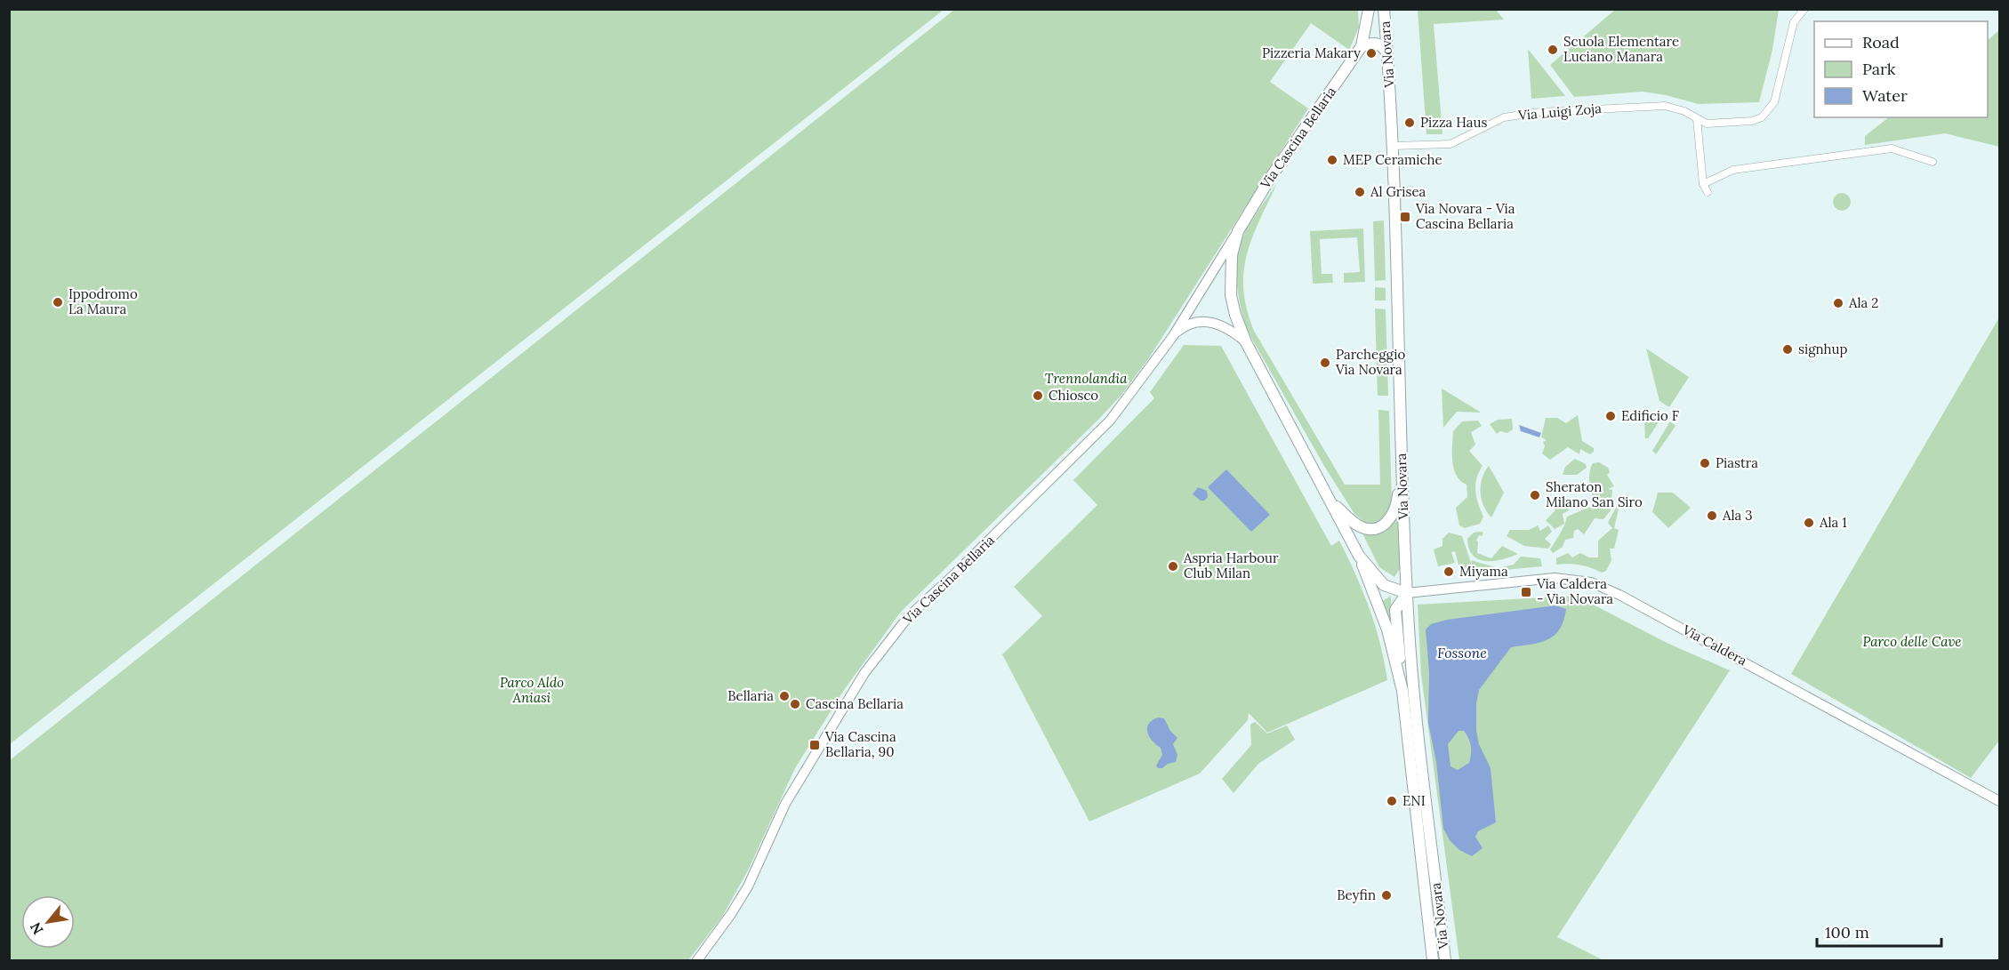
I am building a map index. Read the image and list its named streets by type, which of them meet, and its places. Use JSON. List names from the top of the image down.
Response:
{
  "streets": {
    "main road": ["Via Novara", "Via Cascina Bellaria"],
    "street": ["Via Luigi Zoja", "Via Caldera"]
  },
  "crossings": [
    ["Via Novara", "Via Luigi Zoja"],
    ["Via Novara", "Via Cascina Bellaria"],
    ["Via Novara", "Via Caldera"]
  ],
  "water": ["Fossone"],
  "parks": ["Trennolandia", "Parco delle Cave", "Parco Aldo Aniasi"],
  "places": {
    "other": [
      "Scuola Elementare Luciano Manara",
      "Pizzeria Makary",
      "Pizza Haus",
      "MEP Ceramiche",
      "Al Grisea",
      "Ippodromo La Maura",
      "Ala 2",
      "signhup",
      "Parcheggio Via Novara",
      "Chiosco",
      "Edificio F",
      "Piastra",
      "Sheraton Milano San Siro",
      "Ala 3",
      "Ala 1",
      "Aspria Harbour Club Milan",
      "Miyama",
      "Bellaria",
      "Cascina Bellaria",
      "ENI",
      "Beyfin"
    ],
    "transit": ["Via Novara - Via Cascina Bellaria", "Via Caldera - Via Novara", "Via Cascina Bellaria, 90"]
  },
  "legend": ["Road", "Park", "Water"],
  "scale_bar": "100 m",
  "north": "bottom left"
}
